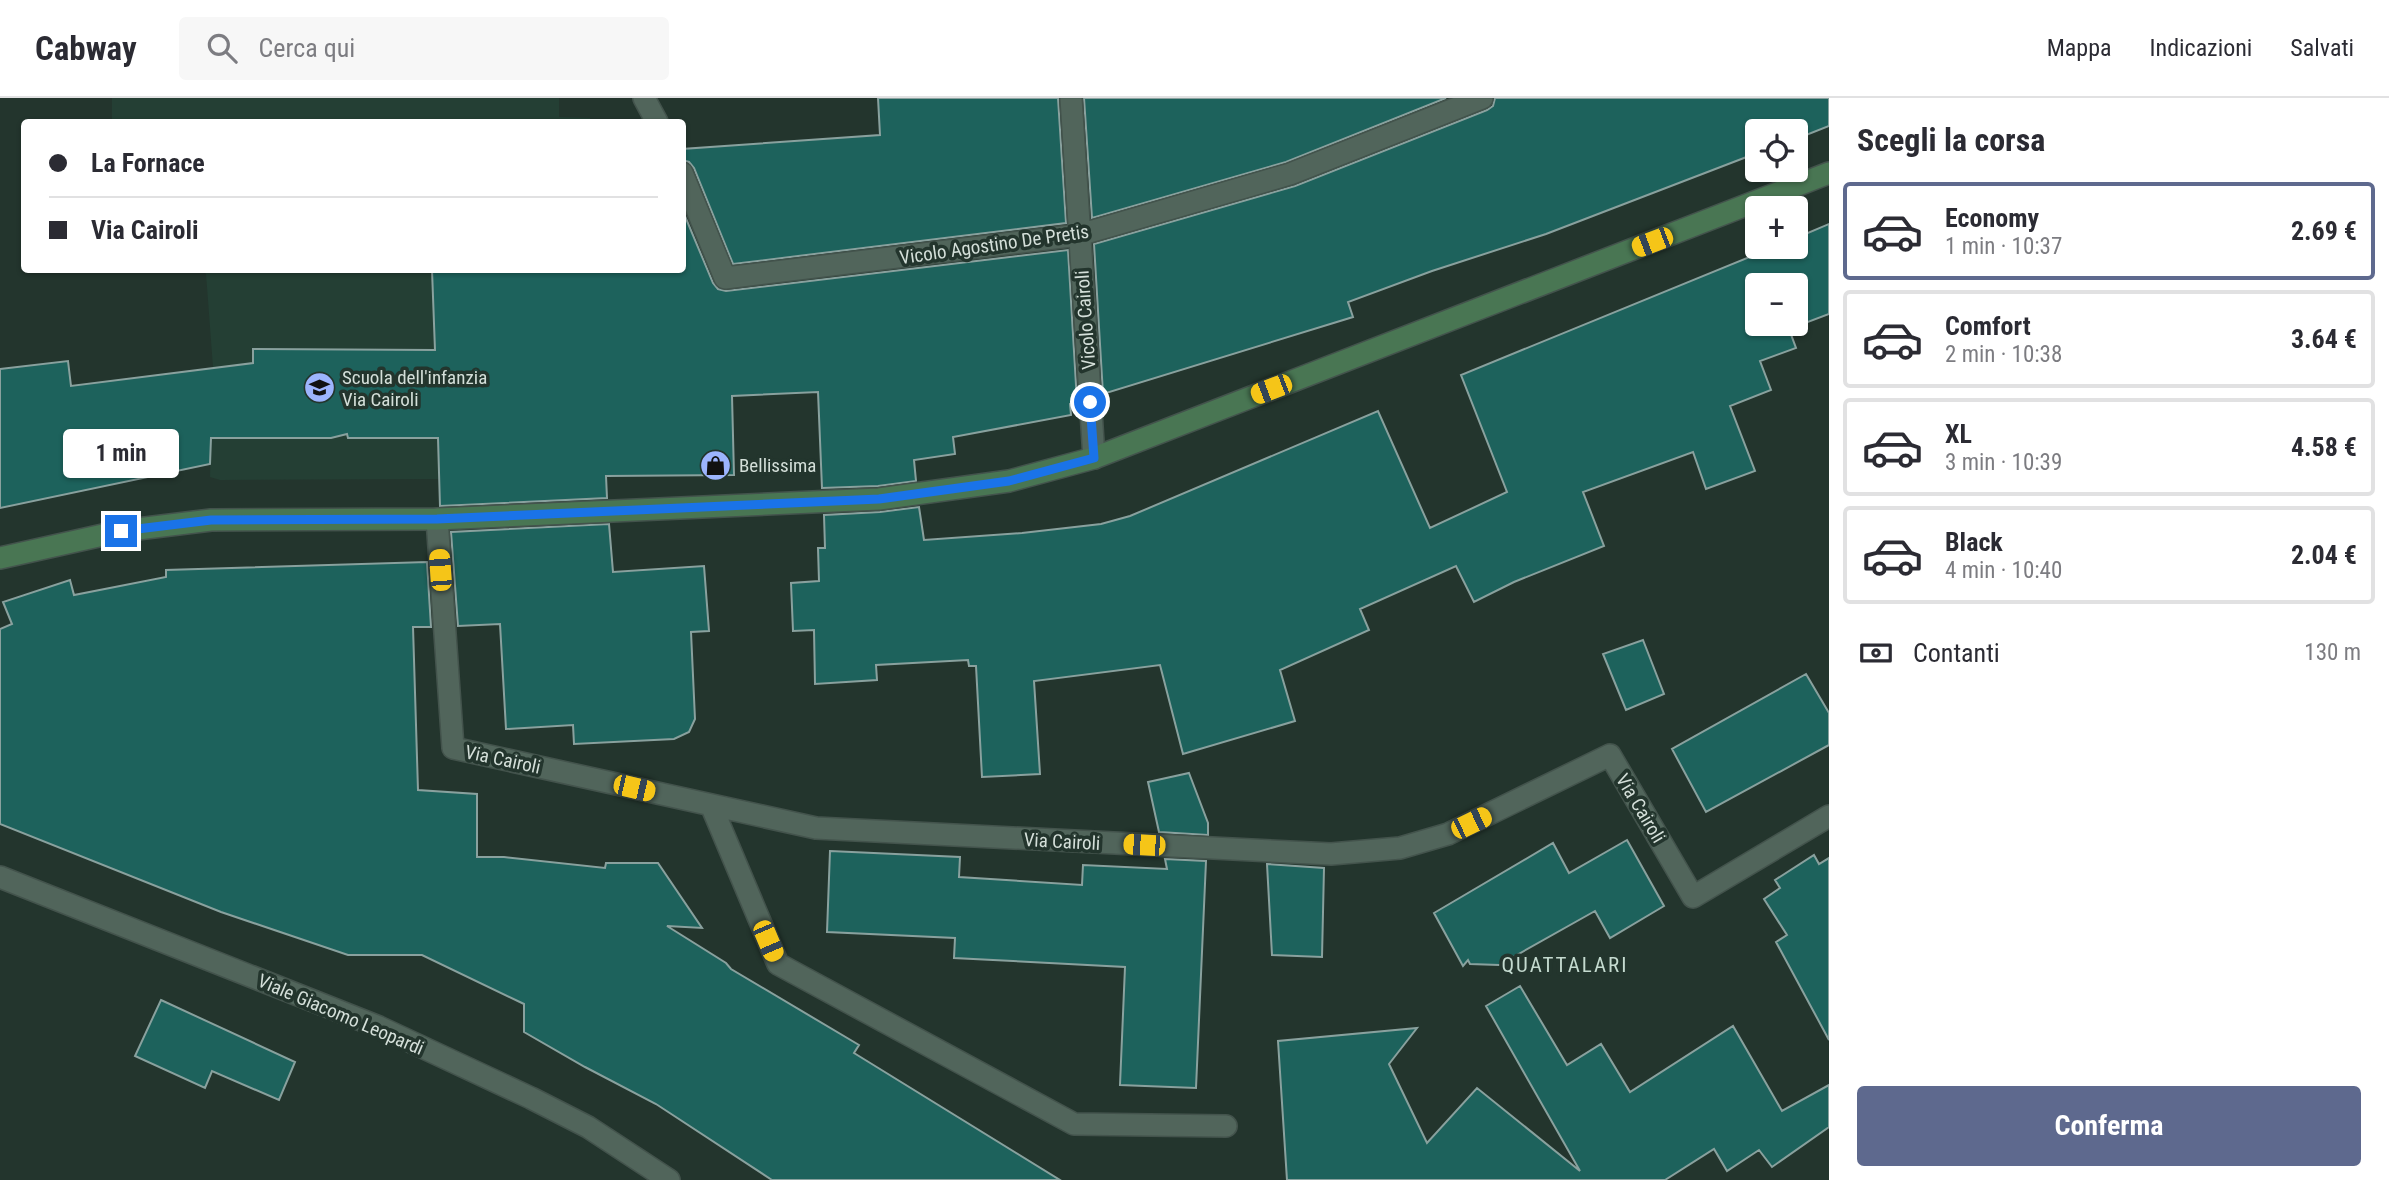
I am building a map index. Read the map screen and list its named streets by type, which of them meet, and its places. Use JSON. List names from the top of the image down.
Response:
{
  "streets": {
    "street": [
      "Vicolo Agostino De Pretis",
      "Vicolo Cairoli",
      "Via Cairoli",
      "Viale Giacomo Leopardi"
    ]
  },
  "crossings": [
    ["Vicolo Agostino De Pretis", "Vicolo Cairoli"]
  ],
  "districts": ["QUATTALARI"],
  "places": {
    "school or university": ["Scuola dell'infanzia Via Cairoli"],
    "shop": ["Bellissima"]
  },
  "page": {
    "header": "Cabway",
    "search": "Cerca qui",
    "nav": ["Mappa", "Indicazioni", "Salvati"],
    "heading": "Scegli la corsa",
    "map_buttons": ["+", "−"],
    "banner": ["La Fornace", "Via Cairoli"],
    "list": [
      {
        "name": "Economy",
        "note": "1 min · 10:37",
        "value": "2.69 €"
      },
      {
        "name": "Comfort",
        "note": "2 min · 10:38",
        "value": "3.64 €"
      },
      {
        "name": "XL",
        "note": "3 min · 10:39",
        "value": "4.58 €"
      },
      {
        "name": "Black",
        "note": "4 min · 10:40",
        "value": "2.04 €"
      }
    ],
    "bubble": "1 min",
    "pay": ["Contanti", "130 m"],
    "buttons": "Conferma"
  }
}
